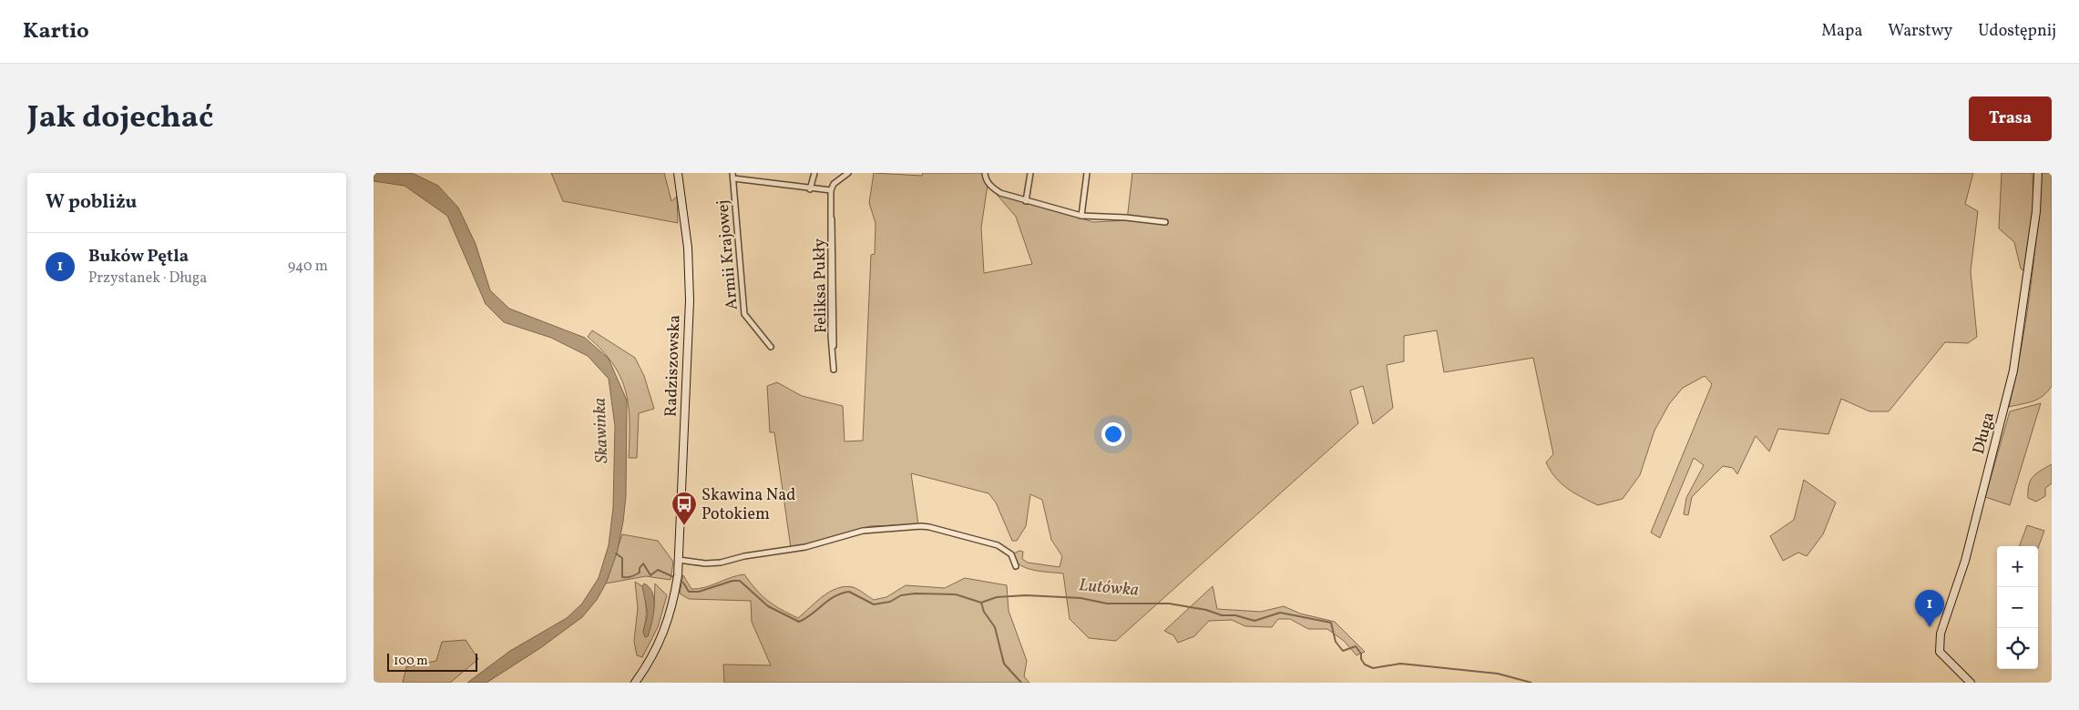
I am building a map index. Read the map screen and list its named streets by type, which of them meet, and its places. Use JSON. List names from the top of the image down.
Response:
{
  "streets": {
    "street": [
      "Armii Krajowej",
      "Feliksa Pukły",
      "Radziszowska",
      "Długa"
    ]
  },
  "water": ["Skawinka", "Lutówka"],
  "places": {
    "bus stop": ["Skawina Nad Potokiem"]
  },
  "scale_bar": "100 m",
  "page": {
    "header": "Kartio",
    "nav": ["Mapa", "Warstwy", "Udostępnij"],
    "title": "Jak dojechać",
    "buttons": "Trasa",
    "heading": "W pobliżu",
    "list": [
      {
        "mark": "1",
        "name": "Buków Pętla",
        "note": "Przystanek · Długa",
        "value": "940 m"
      }
    ],
    "map_buttons": ["+", "−"],
    "pins": "1",
    "scale": "100 m"
  }
}
